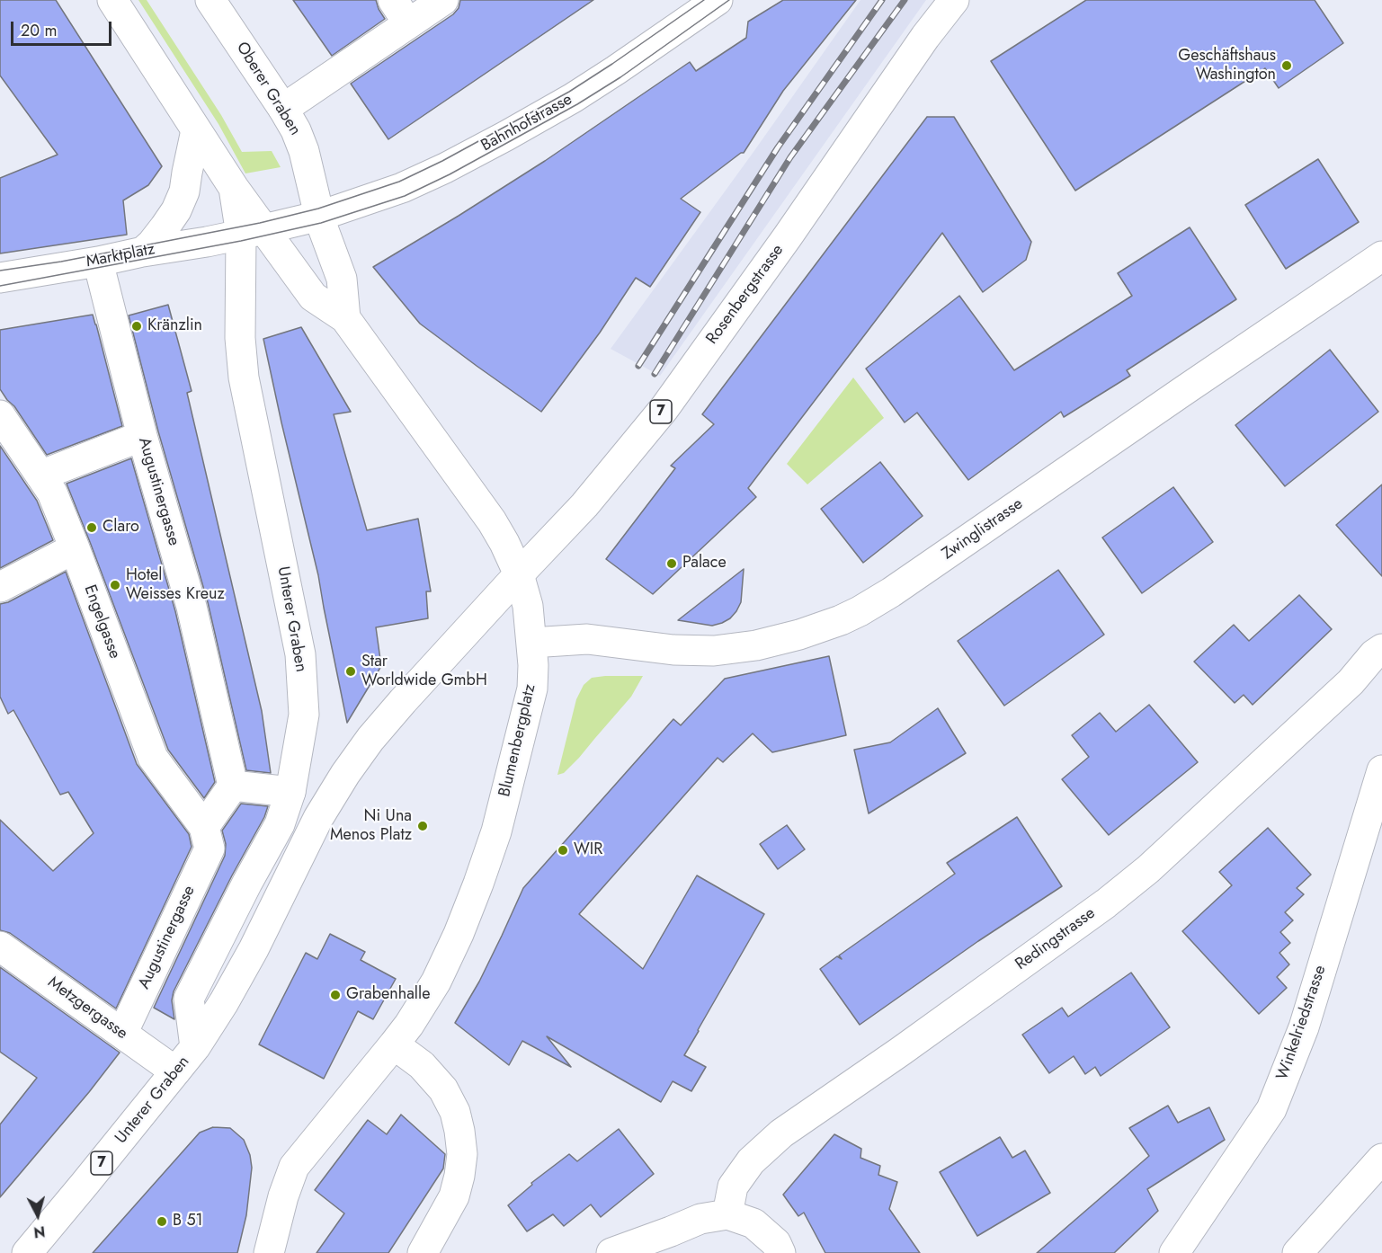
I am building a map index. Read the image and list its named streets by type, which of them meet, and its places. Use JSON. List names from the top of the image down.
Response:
{
  "streets": {
    "street": [
      "Oberer Graben",
      "Bahnhofstrasse",
      "Marktplatz",
      "Rosenbergstrasse",
      "7",
      "Augustinergasse",
      "Zwinglistrasse",
      "Unterer Graben",
      "Engelgasse",
      "Blumenbergplatz",
      "Redingstrasse",
      "Metzgergasse",
      "Winkelriedstrasse"
    ]
  },
  "crossings": [
    ["Oberer Graben", "Bahnhofstrasse"],
    ["Bahnhofstrasse", "Marktplatz"],
    ["Bahnhofstrasse", "Unterer Graben"],
    ["Marktplatz", "Augustinergasse"],
    ["Marktplatz", "Unterer Graben"],
    ["Rosenbergstrasse", "Unterer Graben"],
    ["Rosenbergstrasse", "Blumenbergplatz"],
    ["Augustinergasse", "Engelgasse"],
    ["Augustinergasse", "Metzgergasse"],
    ["Zwinglistrasse", "Blumenbergplatz"],
    ["Unterer Graben", "Blumenbergplatz"],
    ["Unterer Graben", "Metzgergasse"]
  ],
  "places": [
    "Geschäftshaus Washington",
    "Kränzlin",
    "Claro",
    "Palace",
    "Hotel Weisses Kreuz",
    "Star Worldwide GmbH",
    "Ni Una Menos Platz",
    "WIR",
    "Grabenhalle",
    "B 51"
  ],
  "scale_bar": "20 m",
  "north": "bottom"
}
